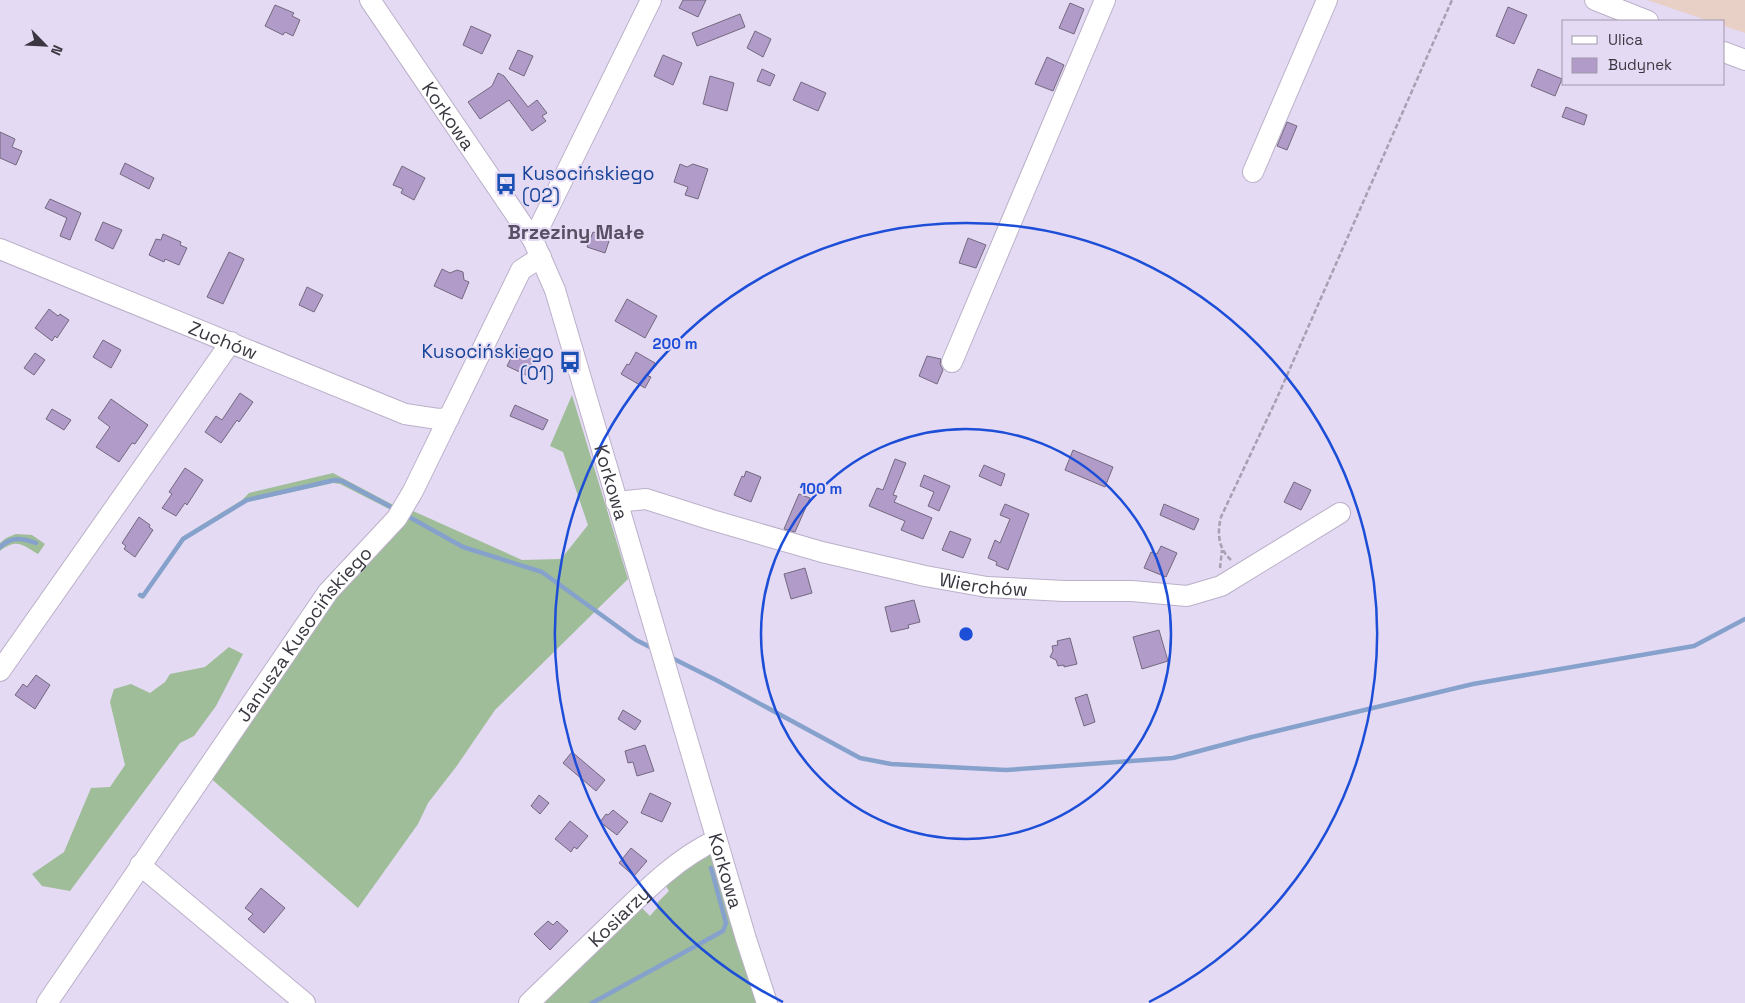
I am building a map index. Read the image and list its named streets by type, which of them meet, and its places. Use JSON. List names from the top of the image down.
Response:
{
  "streets": {
    "street": [
      "Korkowa",
      "Zuchów",
      "Wierchów",
      "Janusza Kusocińskiego",
      "Kosiarzy"
    ]
  },
  "crossings": [
    ["Korkowa", "Wierchów"],
    ["Korkowa", "Janusza Kusocińskiego"],
    ["Korkowa", "Kosiarzy"],
    ["Zuchów", "Janusza Kusocińskiego"]
  ],
  "districts": ["Brzeziny Małe"],
  "places": {
    "bus stop": ["Kusocińskiego (02)", "Kusocińskiego (01)"]
  },
  "legend": ["Ulica", "Budynek"],
  "north": "bottom right",
  "rings": ["200 m", "100 m"]
}
